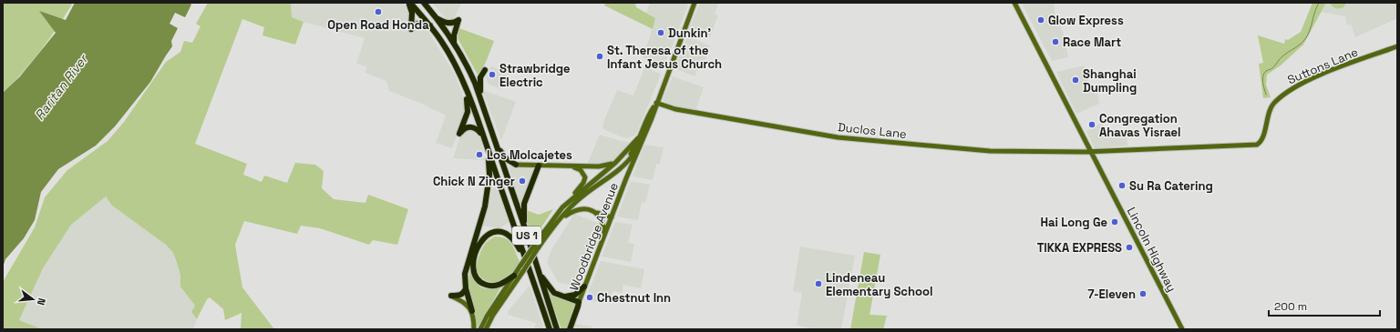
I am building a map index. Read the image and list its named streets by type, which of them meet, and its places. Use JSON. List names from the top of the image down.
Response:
{
  "streets": {
    "highway": ["US 1"],
    "main road": [
      "Suttons Lane",
      "Duclos Lane",
      "Woodbridge Avenue",
      "Lincoln Highway"
    ]
  },
  "crossings": [
    ["Suttons Lane", "Duclos Lane"],
    ["Suttons Lane", "Lincoln Highway"],
    ["Duclos Lane", "Woodbridge Avenue"],
    ["Duclos Lane", "Lincoln Highway"]
  ],
  "water": ["Raritan River"],
  "places": [
    "Open Road Honda",
    "Glow Express",
    "Dunkin'",
    "Race Mart",
    "St. Theresa of the Infant Jesus Church",
    "Strawbridge Electric",
    "Shanghai Dumpling",
    "Congregation Ahavas Yisrael",
    "Los Molcajetes",
    "Chick N Zinger",
    "Su Ra Catering",
    "Hai Long Ge",
    "TIKKA EXPRESS",
    "Lindeneau Elementary School",
    "7-Eleven",
    "Chestnut Inn"
  ],
  "scale_bar": "200 m",
  "north": "right"
}
